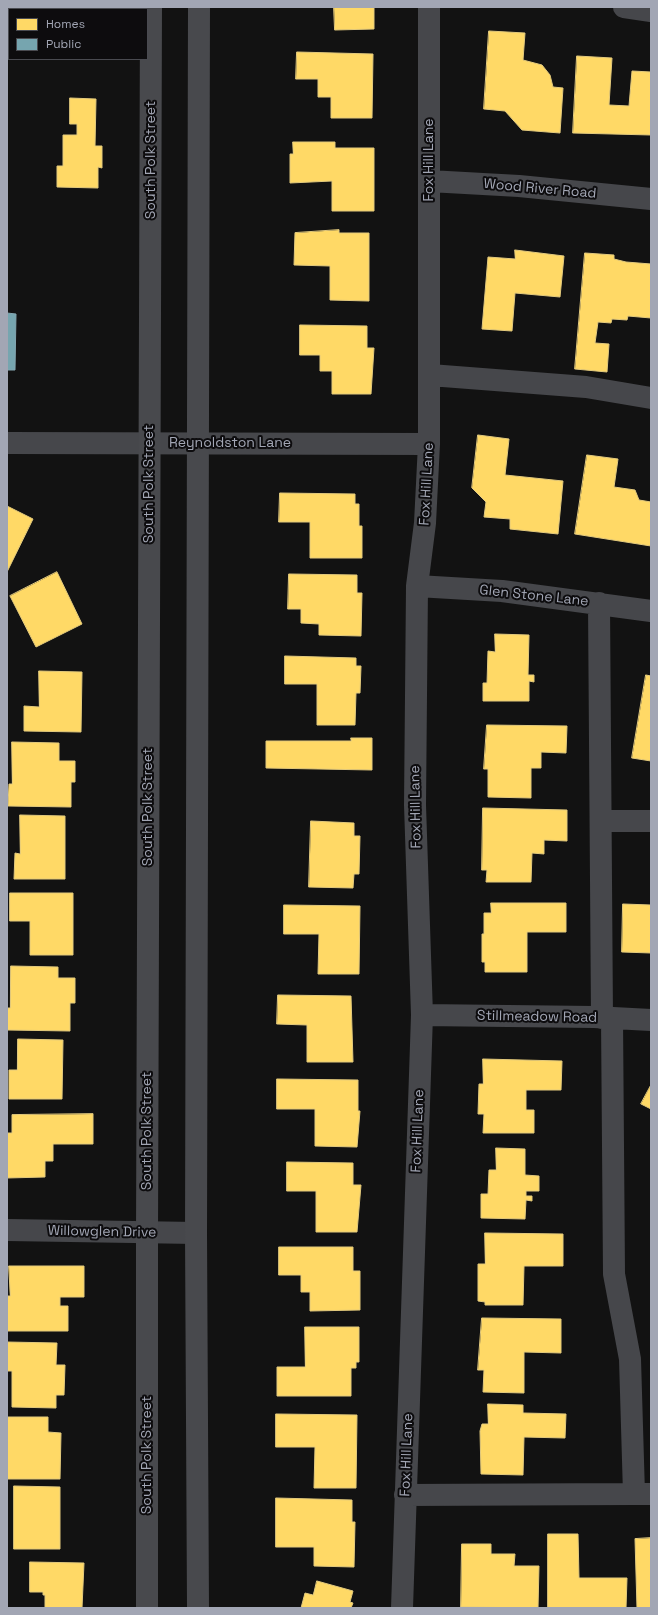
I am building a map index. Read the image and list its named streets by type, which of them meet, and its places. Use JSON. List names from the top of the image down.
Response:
{
  "streets": {
    "main road": ["South Polk Street"],
    "street": [
      "Fox Hill Lane",
      "Wood River Road",
      "Reynoldston Lane",
      "Glen Stone Lane",
      "Stillmeadow Road",
      "Willowglen Drive"
    ]
  },
  "crossings": [
    ["South Polk Street", "Reynoldston Lane"],
    ["South Polk Street", "Willowglen Drive"],
    ["Fox Hill Lane", "Wood River Road"],
    ["Fox Hill Lane", "Reynoldston Lane"],
    ["Fox Hill Lane", "Glen Stone Lane"],
    ["Fox Hill Lane", "Stillmeadow Road"]
  ],
  "legend": ["Homes", "Public"]
}
